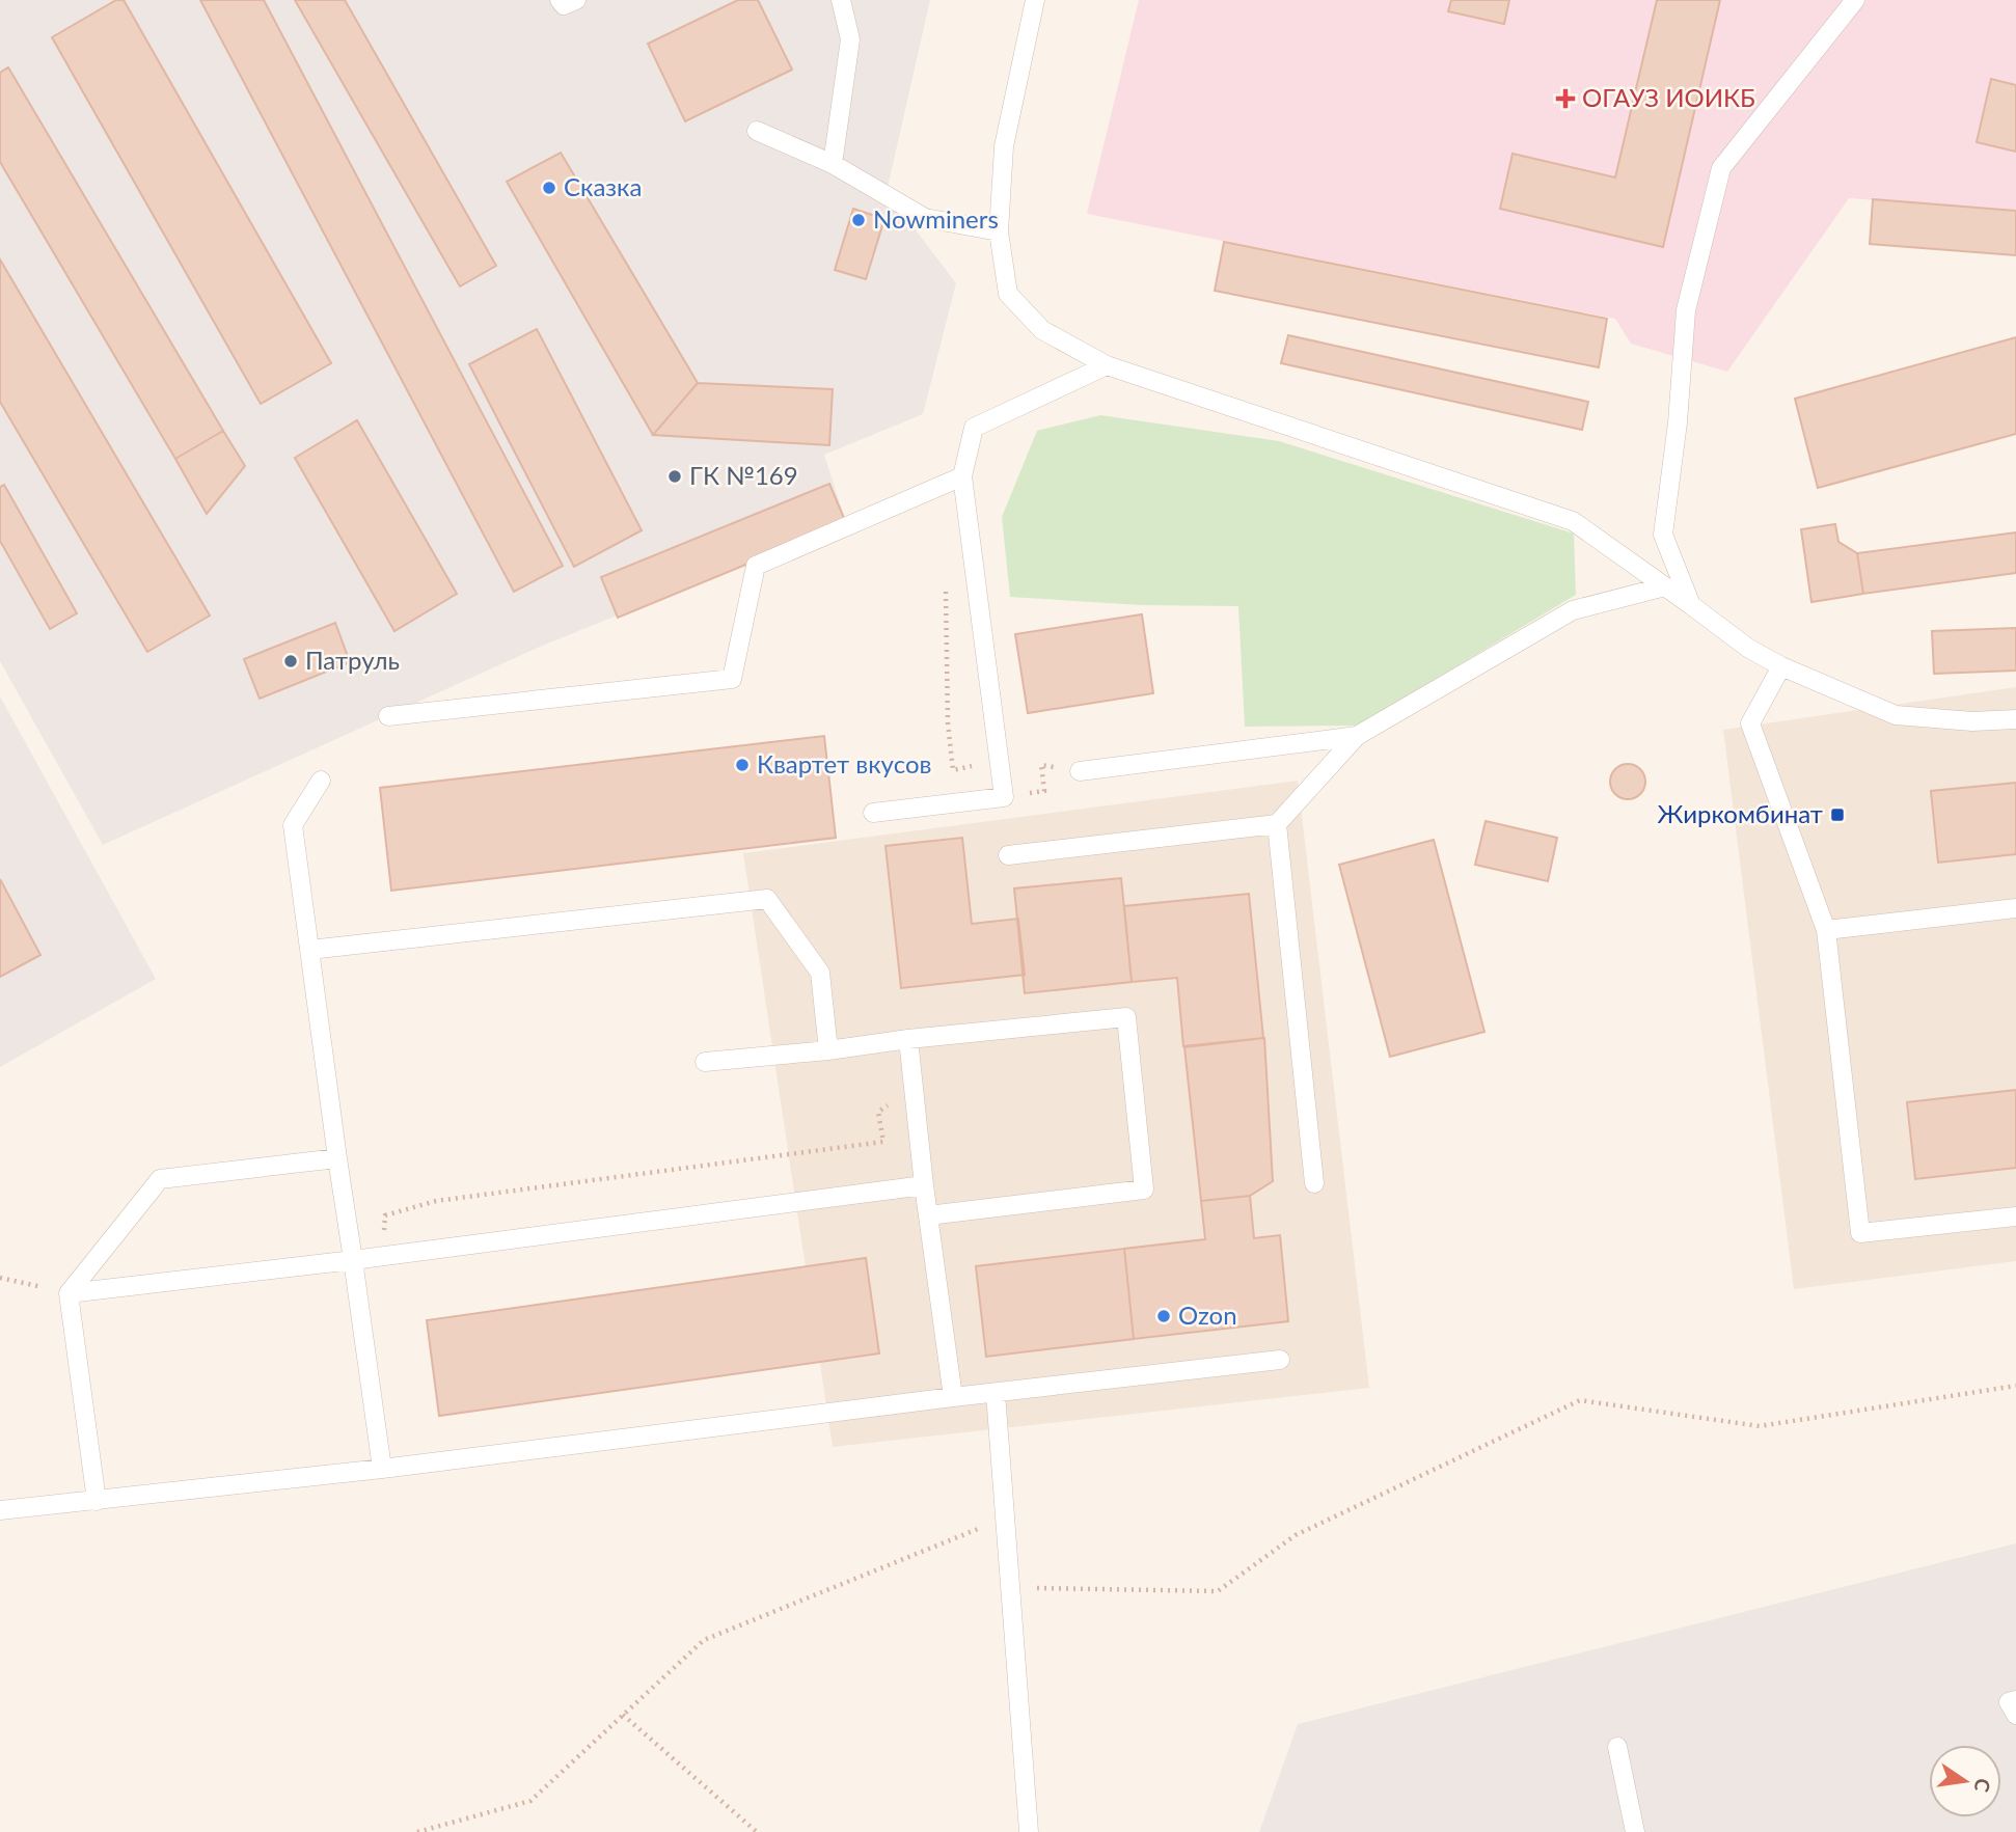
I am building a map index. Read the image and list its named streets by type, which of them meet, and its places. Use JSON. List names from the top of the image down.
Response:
{
  "places": {
    "health": ["ОГАУЗ ИОИКБ"],
    "other": [
      "Сказка",
      "Nowminers",
      "ГК №169",
      "Патруль",
      "Квартет вкусов",
      "Ozon"
    ],
    "transit": ["Жиркомбинат"]
  },
  "north": "right"
}
